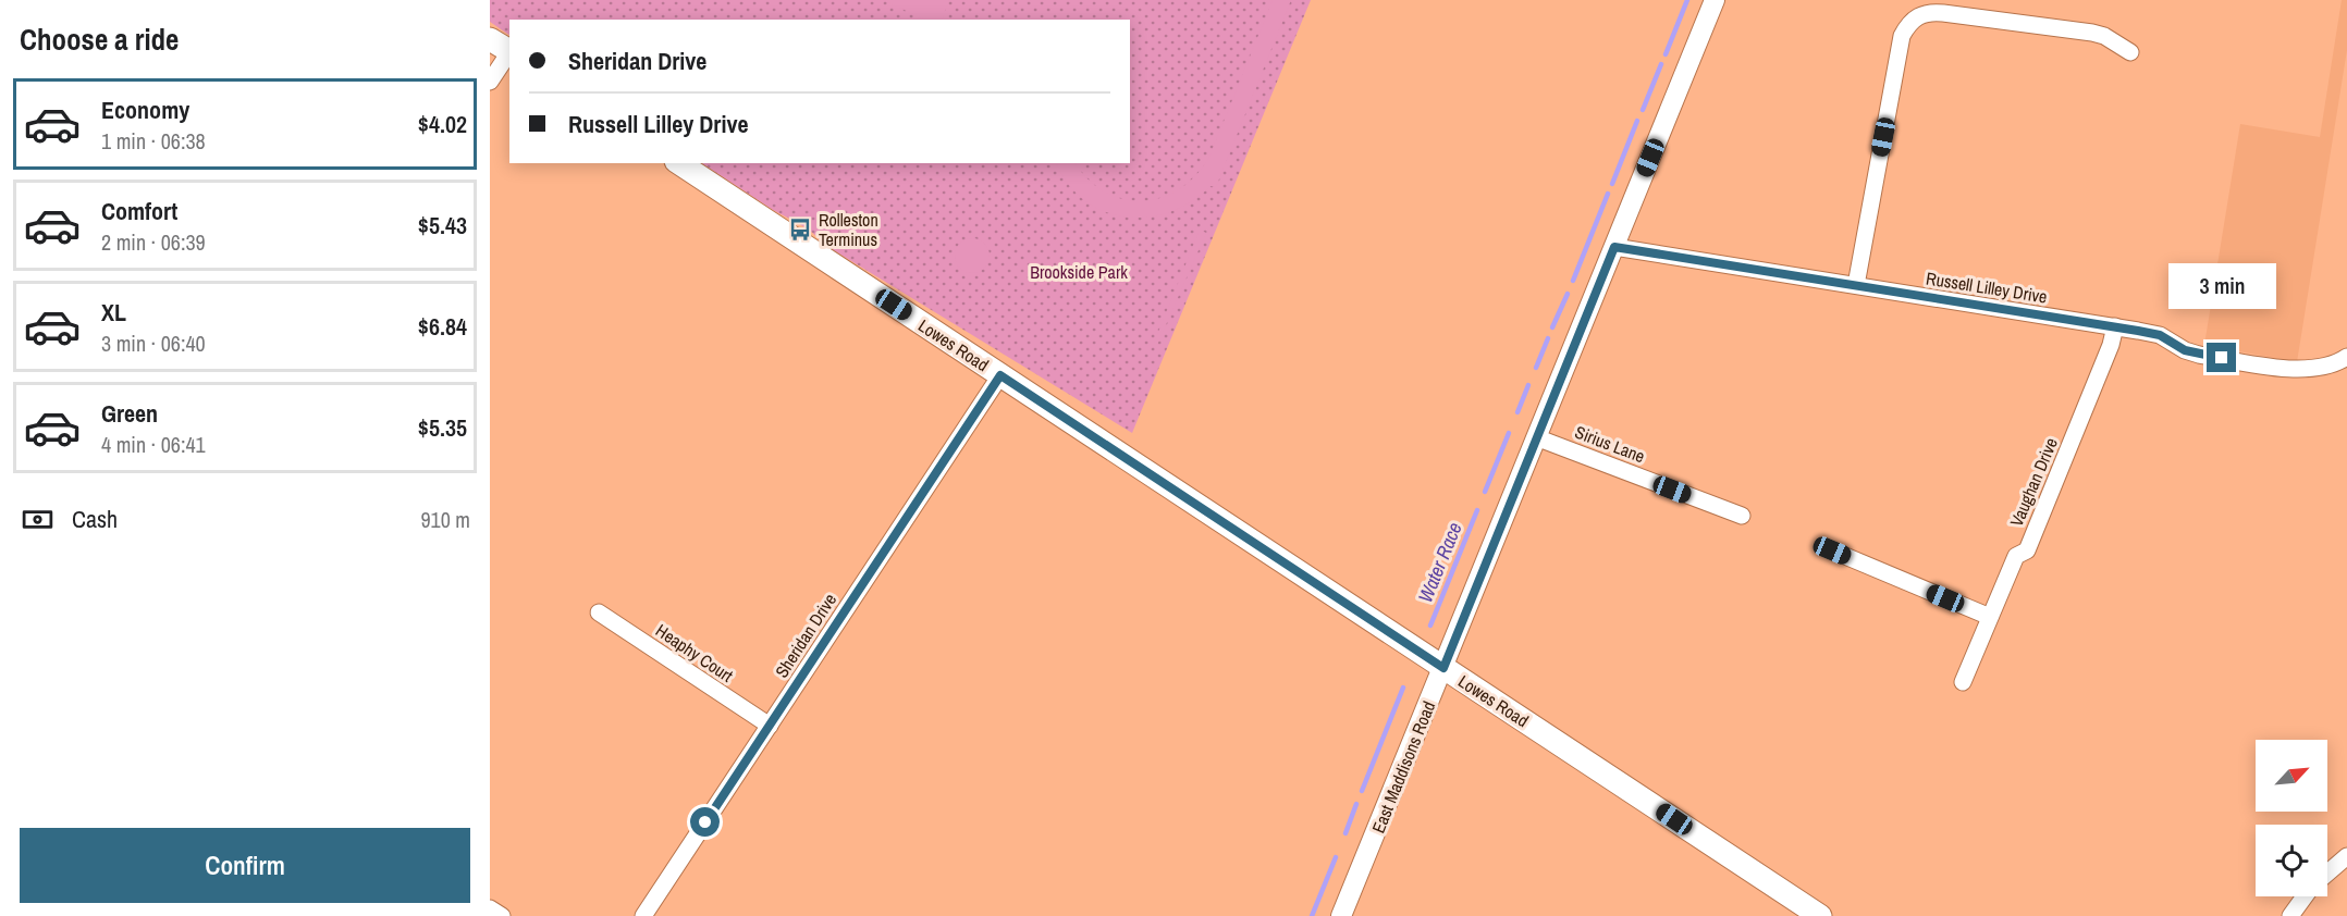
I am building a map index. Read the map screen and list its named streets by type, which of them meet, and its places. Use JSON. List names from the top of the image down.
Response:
{
  "streets": {
    "main road": ["Lowes Road"],
    "street": [
      "Russell Lilley Drive",
      "Sirius Lane",
      "Vaughan Drive",
      "Sheridan Drive",
      "Heaphy Court",
      "East Maddisons Road"
    ]
  },
  "crossings": [
    ["Russell Lilley Drive", "Vaughan Drive"],
    ["Russell Lilley Drive", "East Maddisons Road"],
    ["Lowes Road", "Sheridan Drive"],
    ["Lowes Road", "East Maddisons Road"],
    ["Sirius Lane", "East Maddisons Road"],
    ["Sheridan Drive", "Heaphy Court"]
  ],
  "water": ["Water Race"],
  "parks": ["Brookside Park"],
  "places": {
    "bus stop": ["Rolleston Terminus"]
  },
  "north": "top right",
  "page": {
    "heading": "Choose a ride",
    "banner": ["Sheridan Drive", "Russell Lilley Drive"],
    "list": [
      {
        "name": "Economy",
        "note": "1 min · 06:38",
        "value": "$4.02"
      },
      {
        "name": "Comfort",
        "note": "2 min · 06:39",
        "value": "$5.43"
      },
      {
        "name": "XL",
        "note": "3 min · 06:40",
        "value": "$6.84"
      },
      {
        "name": "Green",
        "note": "4 min · 06:41",
        "value": "$5.35"
      }
    ],
    "bubble": "3 min",
    "pay": ["Cash", "910 m"],
    "buttons": "Confirm"
  }
}
